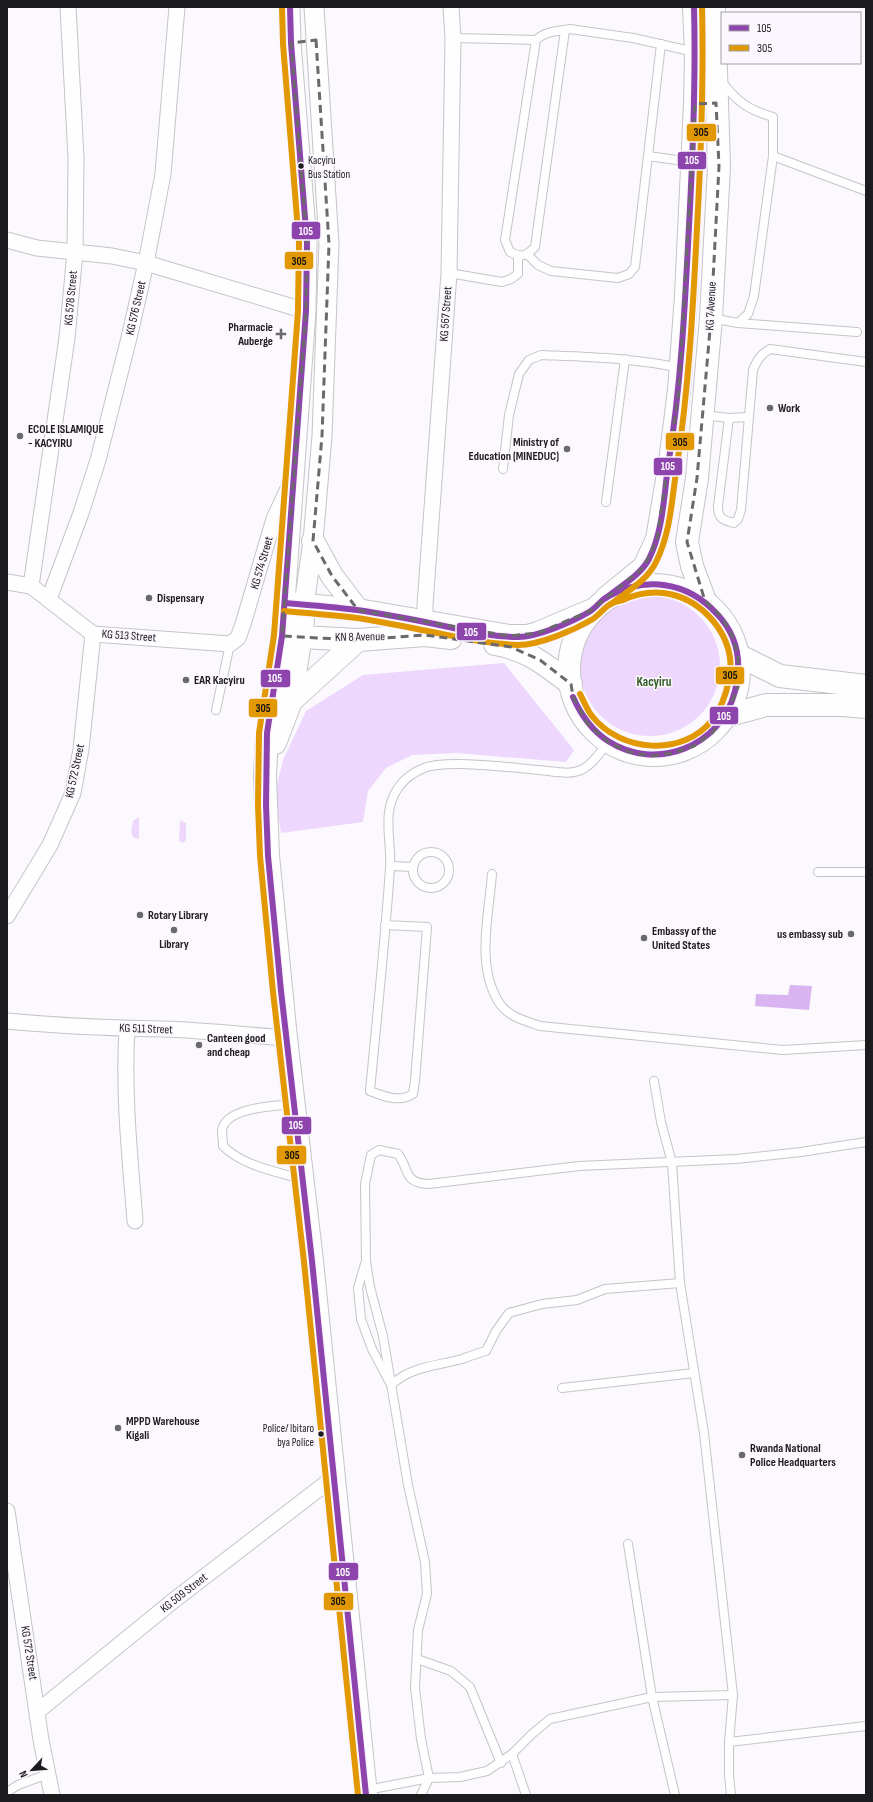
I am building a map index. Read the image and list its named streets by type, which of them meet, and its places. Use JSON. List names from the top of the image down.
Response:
{
  "streets": {
    "main road": ["KG 7 Avenue", "KN 8 Avenue"],
    "street": [
      "KG 578 Street",
      "KG 576 Street",
      "KG 567 Street",
      "KG 574 Street",
      "KG 513 Street",
      "KG 572 Street",
      "KG 511 Street",
      "KG 509 Street"
    ]
  },
  "crossings": [
    ["KG 578 Street", "KG 513 Street"],
    ["KG 576 Street", "KG 513 Street"],
    ["KG 567 Street", "KN 8 Avenue"],
    ["KG 574 Street", "KG 513 Street"],
    ["KG 513 Street", "KG 572 Street"],
    ["KG 572 Street", "KG 509 Street"]
  ],
  "districts": ["Kacyiru"],
  "places": {
    "other": [
      "Kacyiru Bus Station",
      "Work",
      "ECOLE ISLAMIQUE - KACYIRU",
      "Ministry of Education (MINEDUC)",
      "Dispensary",
      "EAR Kacyiru",
      "Rotary Library",
      "Library",
      "us embassy sub",
      "Embassy of the United States",
      "Canteen good and cheap",
      "MPPD Warehouse Kigali",
      "Police/ Ibitaro bya Police",
      "Rwanda National Police Headquarters"
    ],
    "health": ["Pharmacie Auberge"]
  },
  "lines": ["transit line 105", "transit line 305"],
  "legend": ["105", "305"],
  "north": "bottom left"
}
